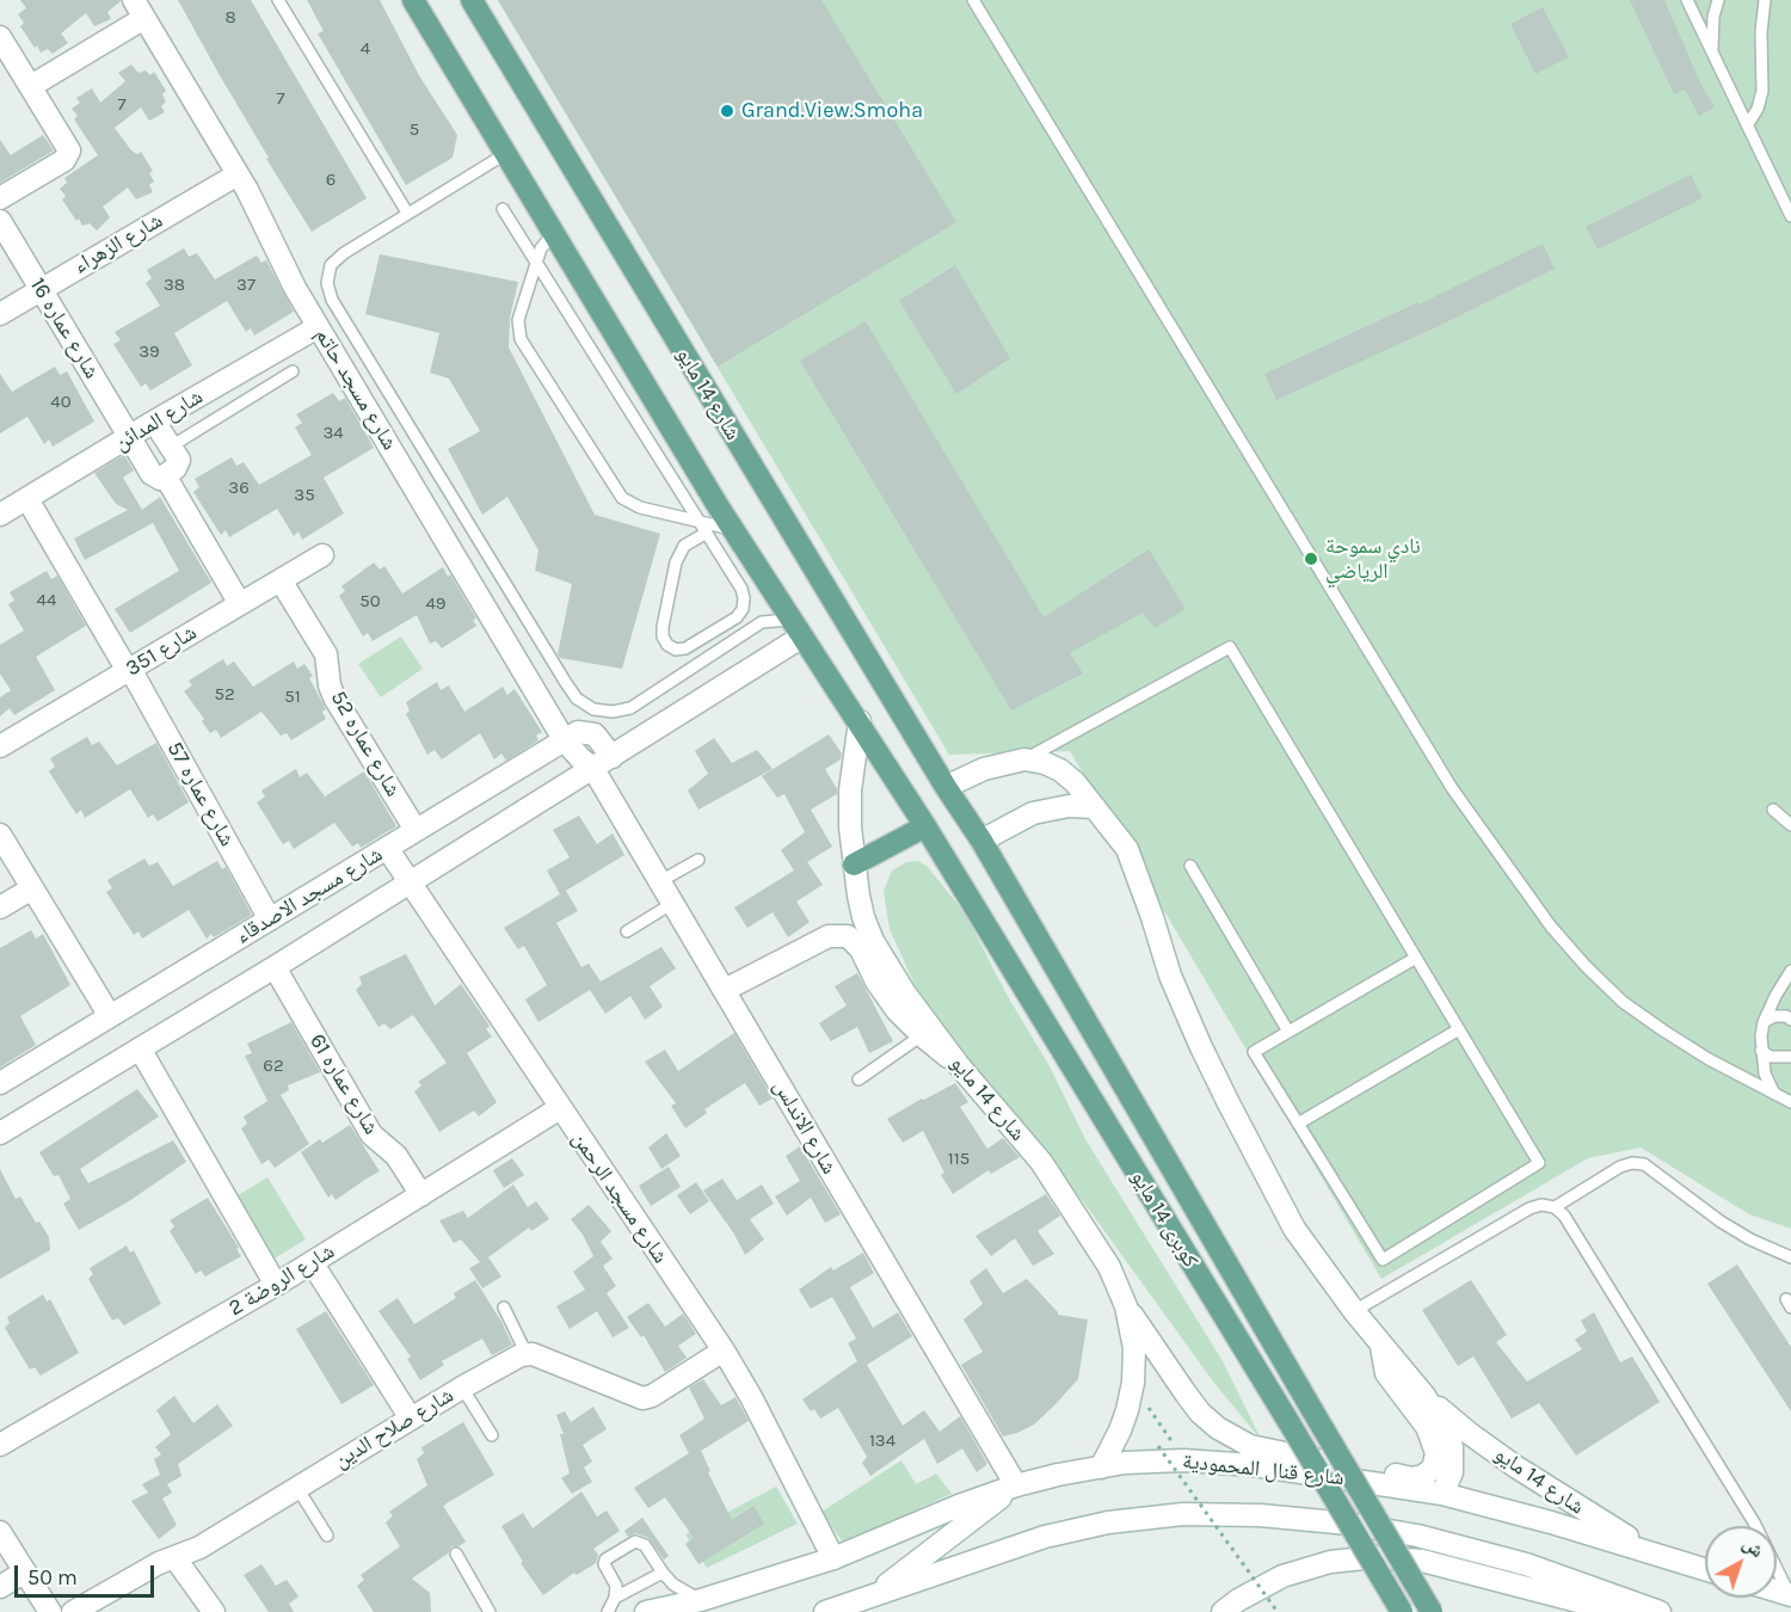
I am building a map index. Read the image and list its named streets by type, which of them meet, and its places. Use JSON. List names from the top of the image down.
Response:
{
  "streets": {
    "main road": ["شارع 14 مايو", "كوبرى 14 مايو"],
    "street": [
      "شارع الزهراء",
      "شارع عماره 16",
      "شارع مسجد حاتم",
      "شارع المدائن",
      "شارع 351",
      "شارع عماره 52",
      "شارع عماره 57",
      "شارع مسجد الاصدقاء",
      "شارع عماره 61",
      "شارع الاندلس",
      "شارع مسجد الرحمن",
      "شارع الروضة 2",
      "شارع صلاح الدين",
      "شارع قنال المحمودية"
    ]
  },
  "crossings": [
    ["شارع الزهراء", "شارع عماره 16"],
    ["شارع الزهراء", "شارع مسجد حاتم"],
    ["شارع عماره 16", "شارع المدائن"],
    ["شارع مسجد حاتم", "شارع المدائن"],
    ["شارع مسجد حاتم", "شارع مسجد الاصدقاء"],
    ["شارع مسجد حاتم", "شارع الاندلس"],
    ["شارع 14 مايو", "كوبرى 14 مايو"],
    ["شارع 14 مايو", "شارع قنال المحمودية"],
    ["شارع المدائن", "شارع عماره 57"],
    ["شارع 351", "شارع عماره 52"],
    ["شارع 351", "شارع عماره 57"],
    ["شارع عماره 52", "شارع مسجد الاصدقاء"],
    ["شارع عماره 57", "شارع مسجد الاصدقاء"],
    ["شارع مسجد الاصدقاء", "شارع عماره 61"],
    ["شارع مسجد الاصدقاء", "شارع الاندلس"],
    ["شارع مسجد الاصدقاء", "شارع مسجد الرحمن"],
    ["شارع عماره 61", "شارع الروضة 2"],
    ["شارع الاندلس", "شارع قنال المحمودية"],
    ["شارع مسجد الرحمن", "شارع الروضة 2"],
    ["شارع مسجد الرحمن", "شارع قنال المحمودية"]
  ],
  "places": ["Grand.View.Smoha", "نادي سموحة الرياضي"],
  "house_numbers": [
    "8",
    "4",
    "7",
    "7",
    "5",
    "6",
    "38",
    "37",
    "39",
    "40",
    "34",
    "36",
    "35",
    "44",
    "50",
    "49",
    "52",
    "51",
    "62",
    "115",
    "134"
  ],
  "scale_bar": "50 m",
  "north": "top right"
}
